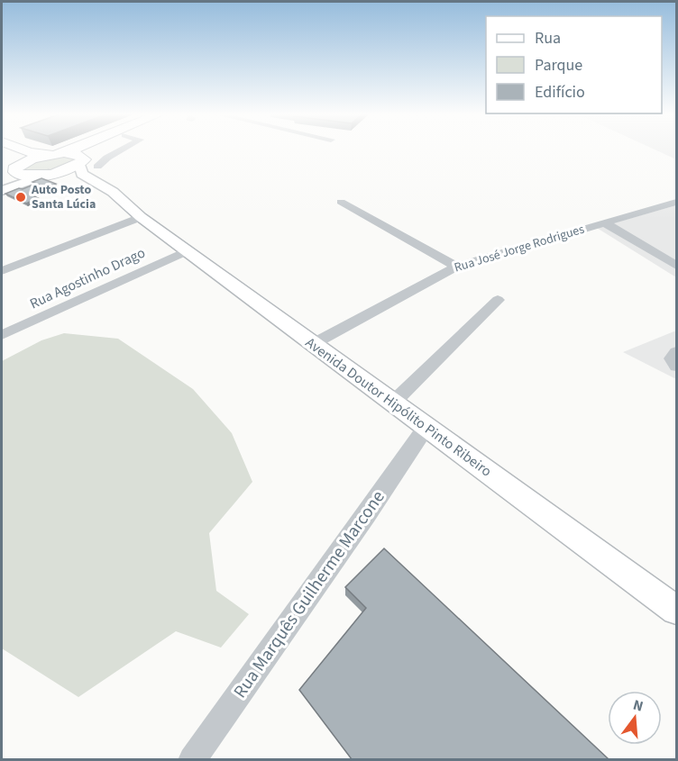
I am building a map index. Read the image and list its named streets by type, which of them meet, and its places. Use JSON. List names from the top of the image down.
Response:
{
  "streets": {
    "main road": ["Avenida Doutor Hipólito Pinto Ribeiro"],
    "street": ["Rua José Jorge Rodrigues", "Rua Agostinho Drago", "Rua Marquês Guilherme Marcone"]
  },
  "crossings": [
    ["Rua José Jorge Rodrigues", "Avenida Doutor Hipólito Pinto Ribeiro"],
    ["Rua Agostinho Drago", "Avenida Doutor Hipólito Pinto Ribeiro"],
    ["Avenida Doutor Hipólito Pinto Ribeiro", "Rua Marquês Guilherme Marcone"]
  ],
  "places": ["Auto Posto Santa Lúcia"],
  "legend": ["Rua", "Parque", "Edifício"],
  "north": "top"
}
